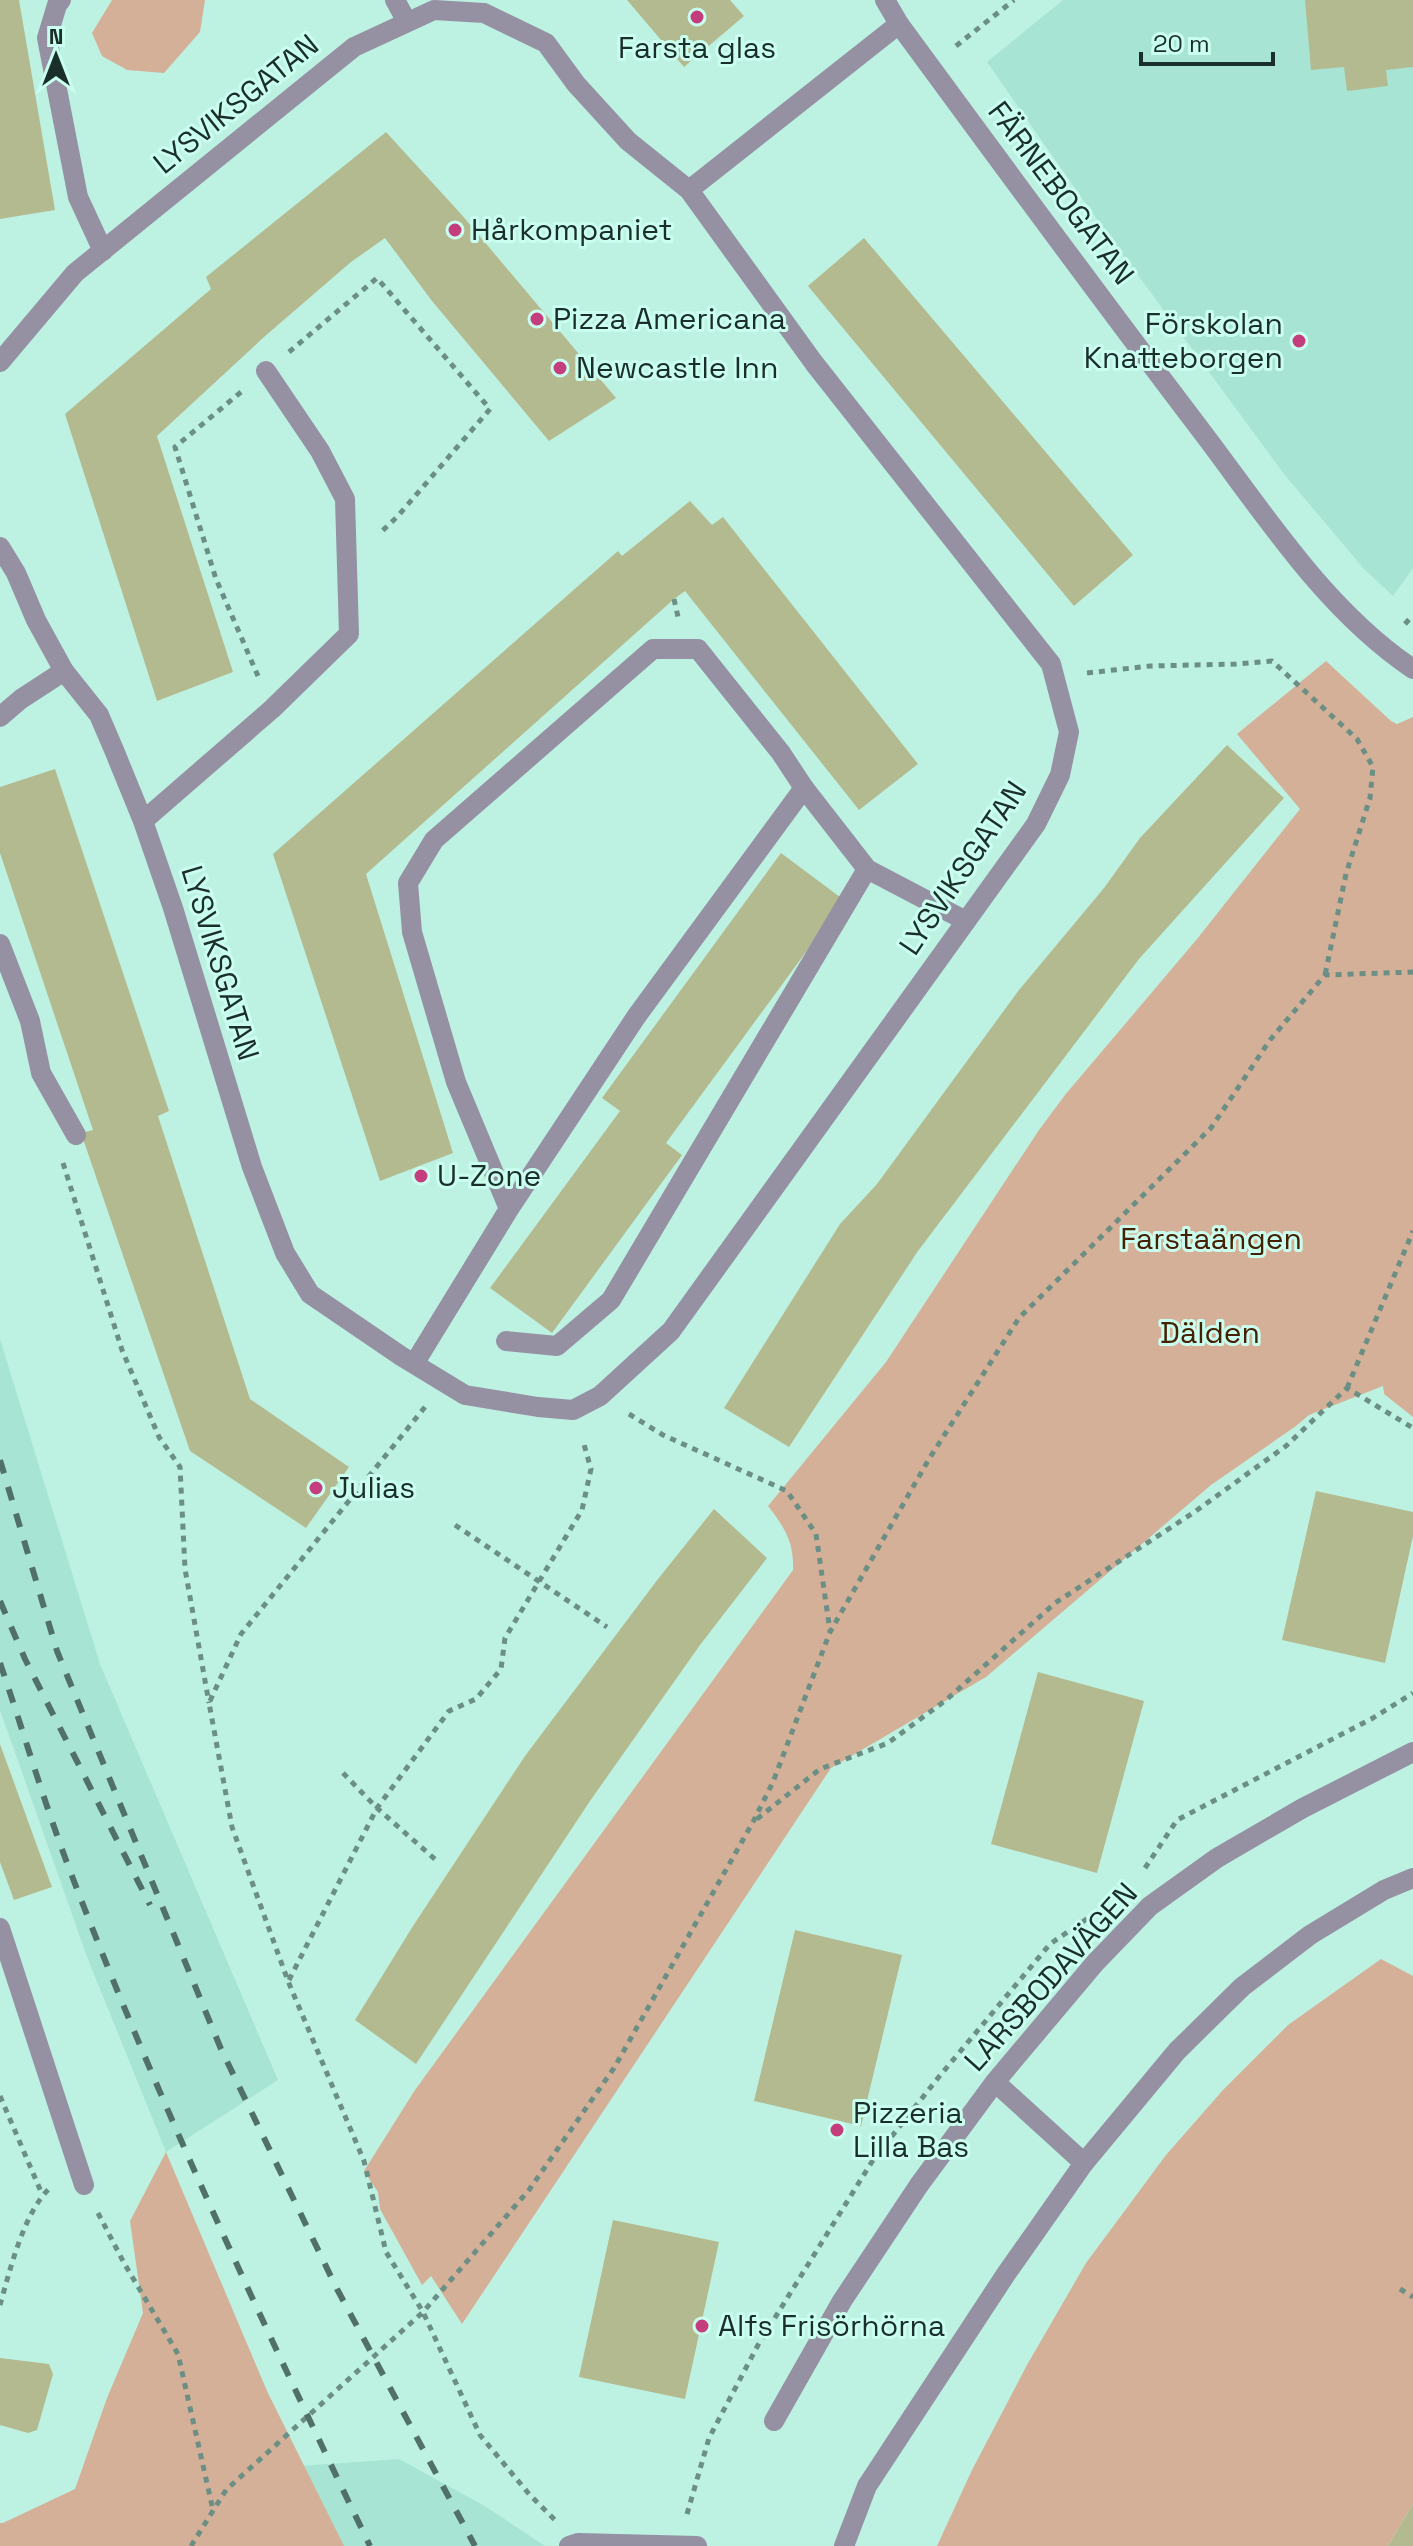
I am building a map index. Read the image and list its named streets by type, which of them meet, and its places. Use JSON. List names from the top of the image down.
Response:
{
  "streets": {
    "street": ["LYSVIKSGATAN", "FÄRNEBOGATAN", "LARSBODAVÄGEN"]
  },
  "parks": ["Farstaängen", "Dälden"],
  "places": [
    "Farsta glas",
    "Hårkompaniet",
    "Pizza Americana",
    "Förskolan Knatteborgen",
    "Newcastle Inn",
    "U-Zone",
    "Julias",
    "Pizzeria Lilla Bas",
    "Alfs Frisörhörna"
  ],
  "scale_bar": "20 m",
  "north": "top"
}
